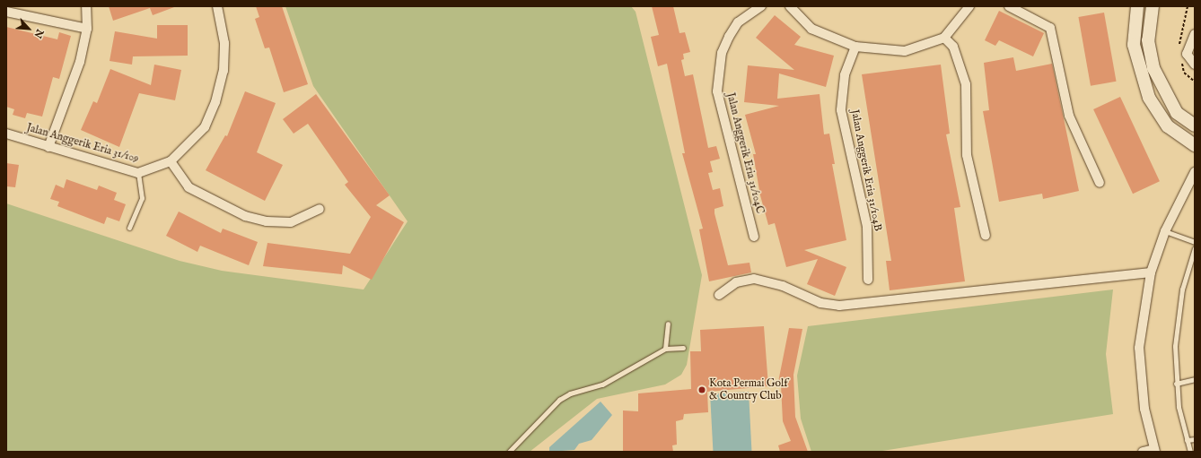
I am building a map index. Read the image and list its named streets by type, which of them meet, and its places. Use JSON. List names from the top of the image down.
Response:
{
  "streets": {
    "street": ["Jalan Anggerik Eria 31/109", "Jalan Anggerik Eria 31/104C", "Jalan Anggerik Eria 31/104B"]
  },
  "places": ["Kota Permai Golf & Country Club"],
  "north": "bottom right"
}
